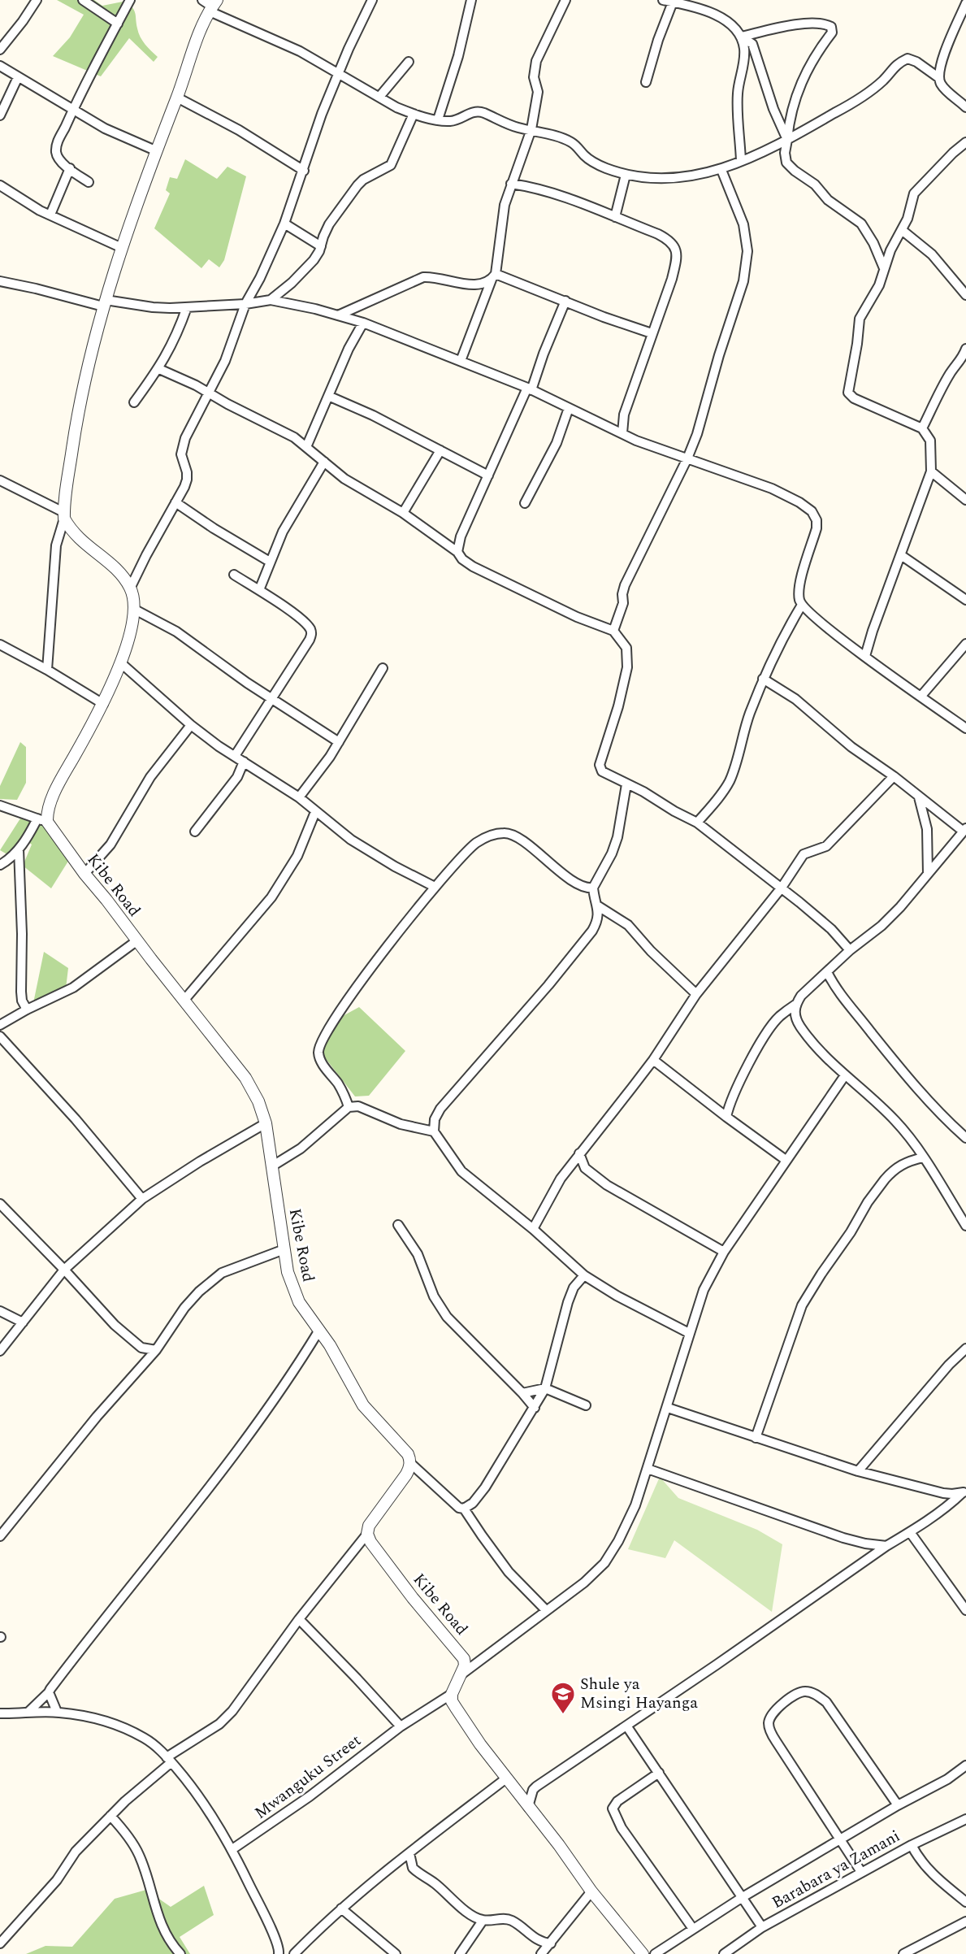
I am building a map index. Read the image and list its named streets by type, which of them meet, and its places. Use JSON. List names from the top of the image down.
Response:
{
  "streets": {
    "street": ["Kibe Road", "Mwanguku Street", "Barabara ya Zamani"]
  },
  "places": {
    "school or university": ["Shule ya Msingi Hayanga"]
  }
}
